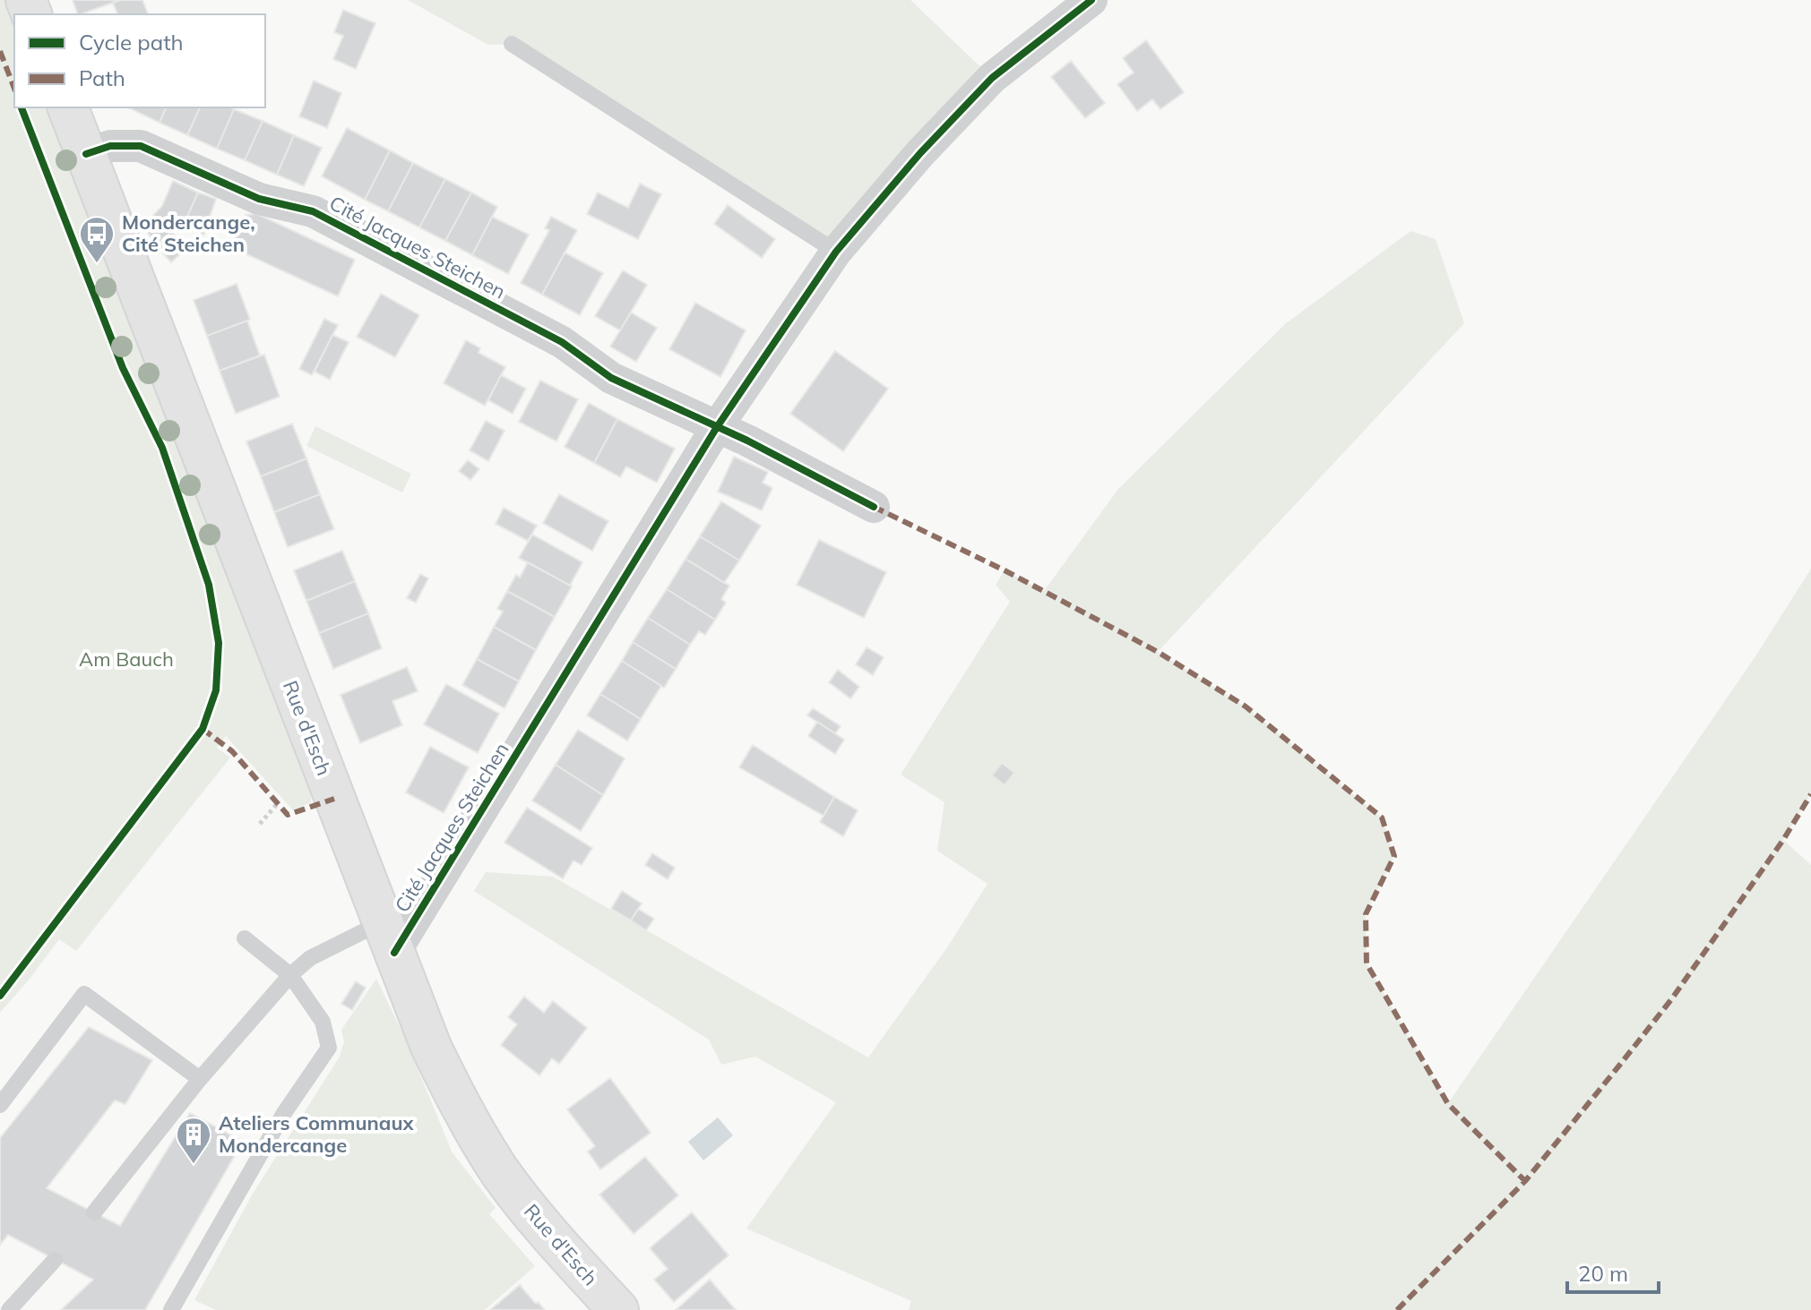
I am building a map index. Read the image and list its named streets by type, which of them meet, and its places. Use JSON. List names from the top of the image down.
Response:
{
  "streets": {
    "main road": ["Rue d'Esch"],
    "street": ["Cité Jacques Steichen"]
  },
  "crossings": [
    ["Cité Jacques Steichen", "Rue d'Esch"]
  ],
  "parks": ["Am Bauch"],
  "places": {
    "bus stop": ["Mondercange, Cité Steichen"],
    "building": ["Ateliers Communaux Mondercange"]
  },
  "legend": ["Cycle path", "Path"],
  "scale_bar": "20 m"
}
